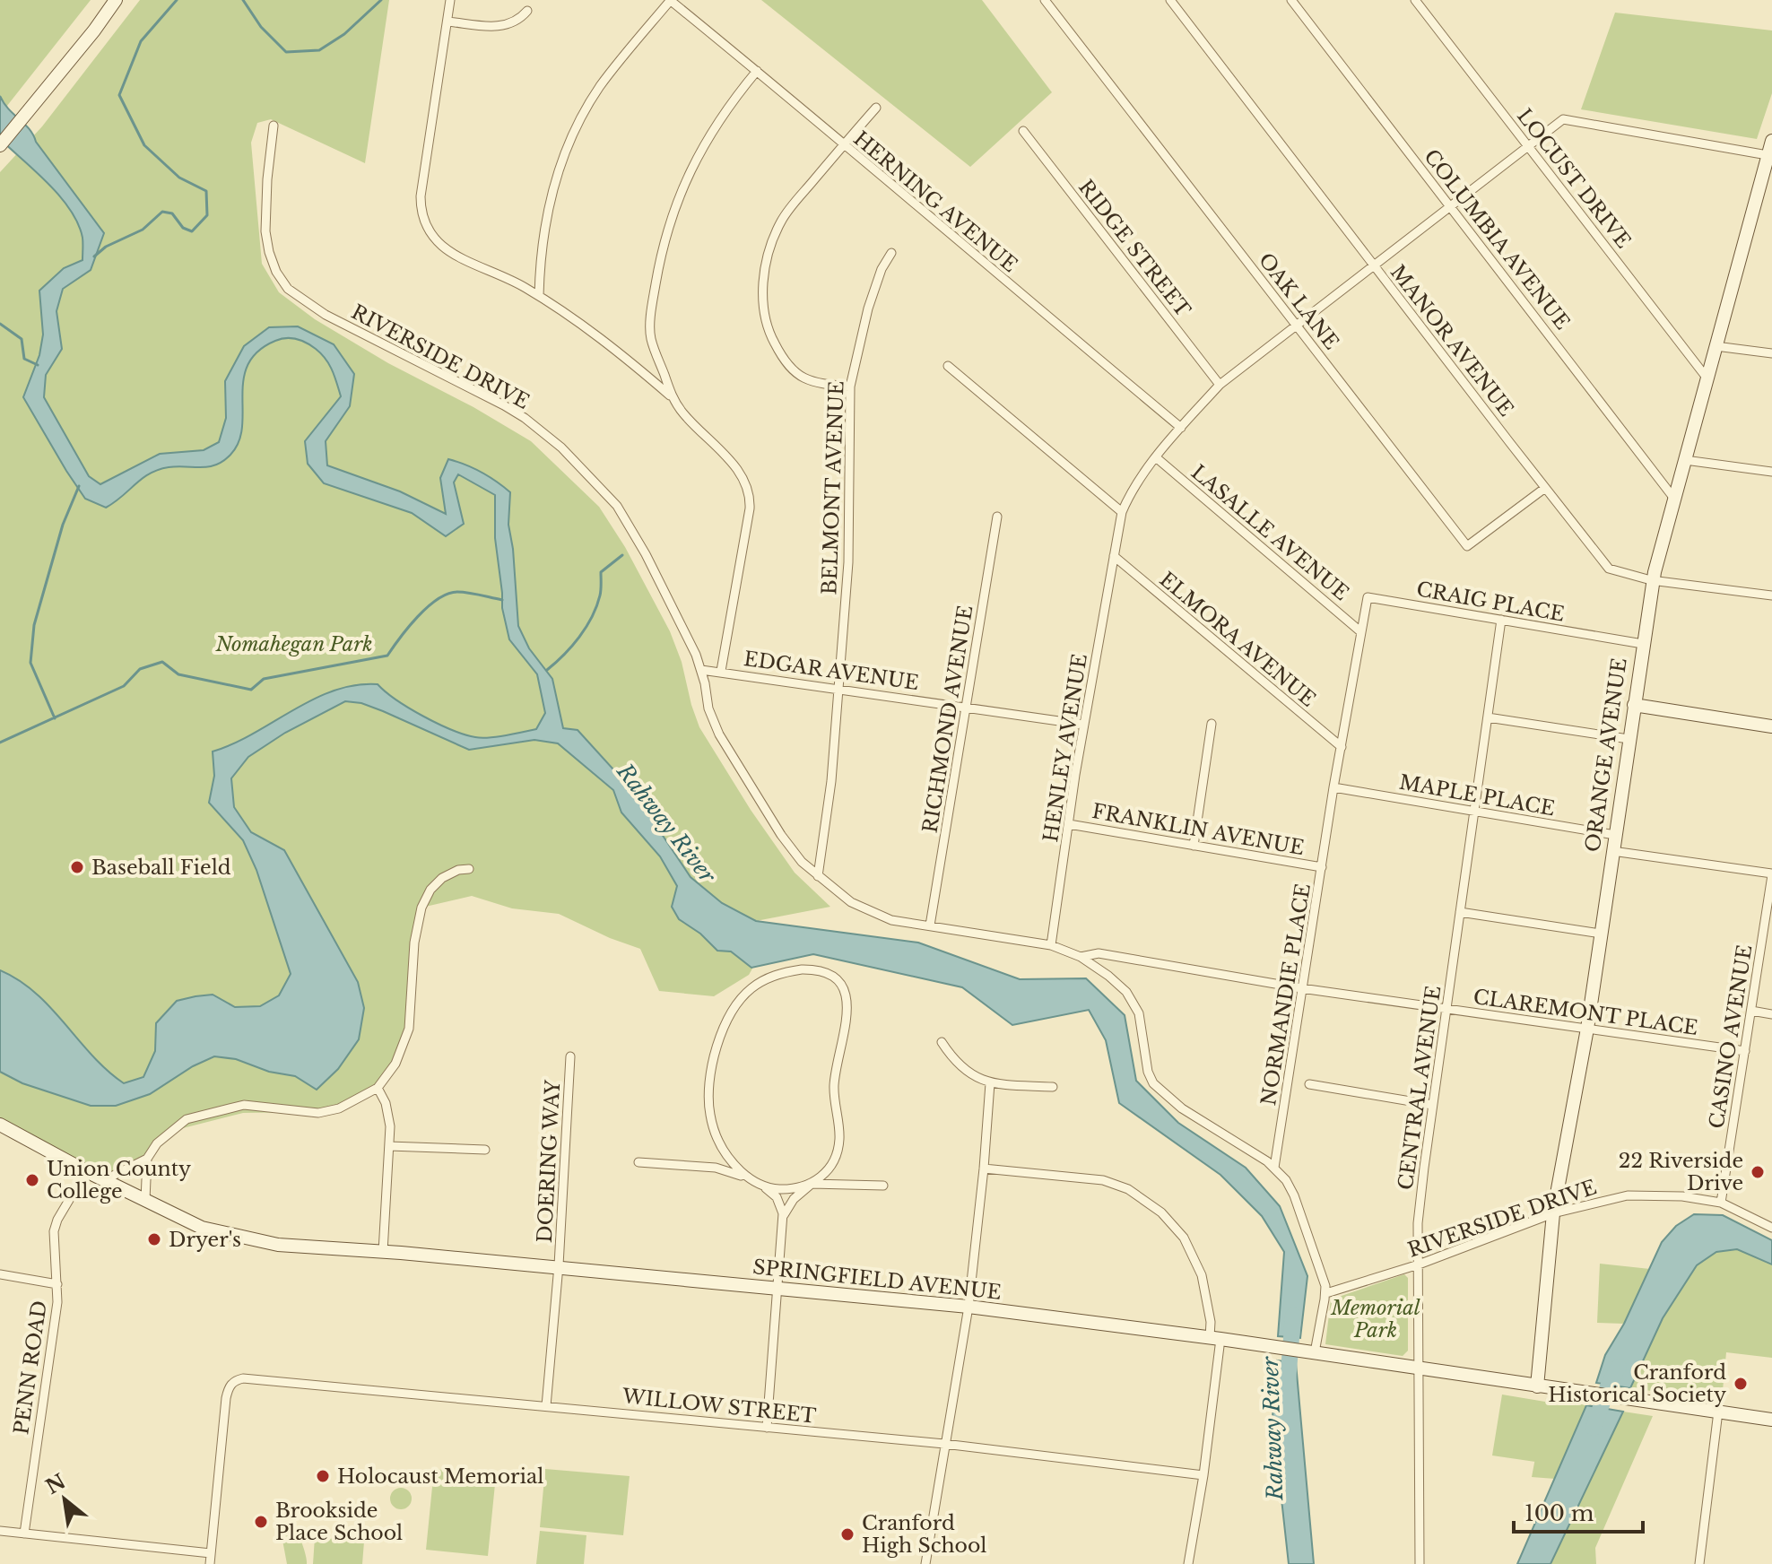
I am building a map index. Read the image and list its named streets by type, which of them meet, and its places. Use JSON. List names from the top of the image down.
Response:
{
  "streets": {
    "street": [
      "LOCUST DRIVE",
      "HERNING AVENUE",
      "COLUMBIA AVENUE",
      "RIDGE STREET",
      "OAK LANE",
      "MANOR AVENUE",
      "RIVERSIDE DRIVE",
      "BELMONT AVENUE",
      "LASALLE AVENUE",
      "CRAIG PLACE",
      "ELMORA AVENUE",
      "EDGAR AVENUE",
      "RICHMOND AVENUE",
      "HENLEY AVENUE",
      "ORANGE AVENUE",
      "MAPLE PLACE",
      "FRANKLIN AVENUE",
      "NORMANDIE PLACE",
      "CLAREMONT PLACE",
      "CASINO AVENUE",
      "CENTRAL AVENUE",
      "DOERING WAY",
      "SPRINGFIELD AVENUE",
      "PENN ROAD",
      "WILLOW STREET"
    ]
  },
  "crossings": [
    ["LOCUST DRIVE", "HENLEY AVENUE"],
    ["LOCUST DRIVE", "ORANGE AVENUE"],
    ["HERNING AVENUE", "HENLEY AVENUE"],
    ["COLUMBIA AVENUE", "HENLEY AVENUE"],
    ["COLUMBIA AVENUE", "ORANGE AVENUE"],
    ["RIDGE STREET", "HENLEY AVENUE"],
    ["OAK LANE", "MANOR AVENUE"],
    ["OAK LANE", "HENLEY AVENUE"],
    ["MANOR AVENUE", "HENLEY AVENUE"],
    ["MANOR AVENUE", "ORANGE AVENUE"],
    ["RIVERSIDE DRIVE", "BELMONT AVENUE"],
    ["RIVERSIDE DRIVE", "EDGAR AVENUE"],
    ["RIVERSIDE DRIVE", "RICHMOND AVENUE"],
    ["RIVERSIDE DRIVE", "HENLEY AVENUE"],
    ["RIVERSIDE DRIVE", "ORANGE AVENUE"],
    ["RIVERSIDE DRIVE", "NORMANDIE PLACE"],
    ["RIVERSIDE DRIVE", "CLAREMONT PLACE"],
    ["RIVERSIDE DRIVE", "CASINO AVENUE"],
    ["RIVERSIDE DRIVE", "CENTRAL AVENUE"],
    ["BELMONT AVENUE", "EDGAR AVENUE"],
    ["LASALLE AVENUE", "CRAIG PLACE"],
    ["LASALLE AVENUE", "HENLEY AVENUE"],
    ["LASALLE AVENUE", "NORMANDIE PLACE"],
    ["CRAIG PLACE", "ORANGE AVENUE"],
    ["CRAIG PLACE", "NORMANDIE PLACE"],
    ["CRAIG PLACE", "CENTRAL AVENUE"],
    ["ELMORA AVENUE", "HENLEY AVENUE"],
    ["ELMORA AVENUE", "NORMANDIE PLACE"],
    ["EDGAR AVENUE", "RICHMOND AVENUE"],
    ["EDGAR AVENUE", "HENLEY AVENUE"],
    ["HENLEY AVENUE", "ORANGE AVENUE"],
    ["HENLEY AVENUE", "FRANKLIN AVENUE"],
    ["ORANGE AVENUE", "MAPLE PLACE"],
    ["ORANGE AVENUE", "CLAREMONT PLACE"],
    ["ORANGE AVENUE", "SPRINGFIELD AVENUE"],
    ["MAPLE PLACE", "NORMANDIE PLACE"],
    ["MAPLE PLACE", "CENTRAL AVENUE"],
    ["FRANKLIN AVENUE", "NORMANDIE PLACE"],
    ["NORMANDIE PLACE", "CLAREMONT PLACE"],
    ["CLAREMONT PLACE", "CASINO AVENUE"],
    ["CLAREMONT PLACE", "CENTRAL AVENUE"],
    ["CENTRAL AVENUE", "SPRINGFIELD AVENUE"],
    ["DOERING WAY", "SPRINGFIELD AVENUE"],
    ["DOERING WAY", "WILLOW STREET"],
    ["SPRINGFIELD AVENUE", "PENN ROAD"]
  ],
  "water": ["Rahway River"],
  "parks": ["Nomahegan Park", "Memorial Park"],
  "places": [
    "Baseball Field",
    "22 Riverside Drive",
    "Union County College",
    "Dryer's",
    "Cranford Historical Society",
    "Holocaust Memorial",
    "Brookside Place School",
    "Cranford High School"
  ],
  "scale_bar": "100 m",
  "north": "top left"
}
